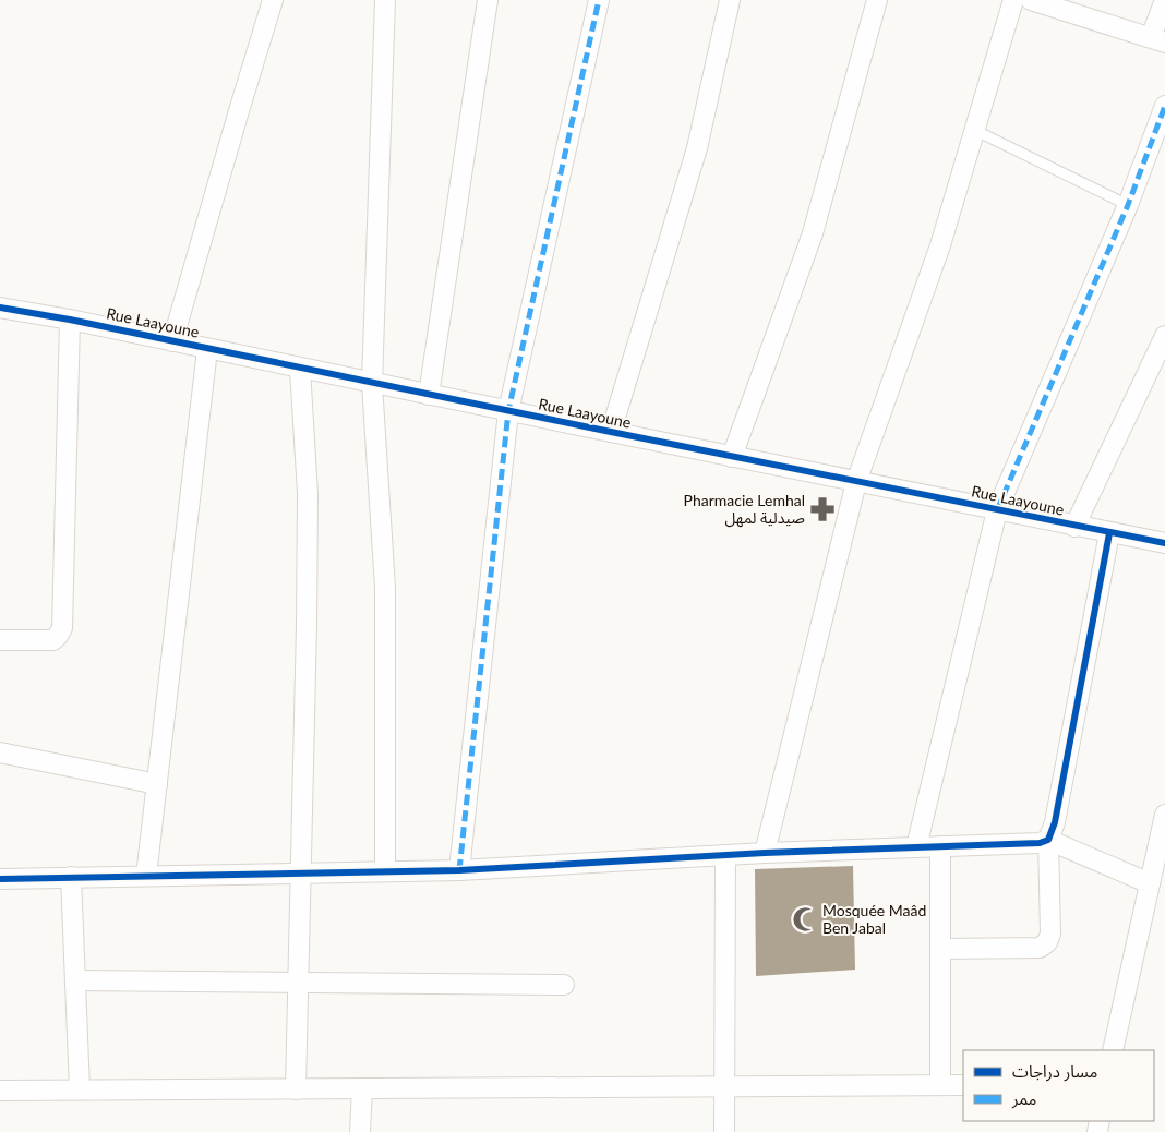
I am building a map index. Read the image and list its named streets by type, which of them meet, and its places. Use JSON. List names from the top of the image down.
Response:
{
  "streets": {
    "street": ["Rue Laayoune"]
  },
  "places": {
    "pharmacy": ["Pharmacie Lemhal صيدلية لمهل"],
    "mosque": ["Mosquée Maâd Ben Jabal"]
  },
  "legend": ["مسار دراجات", "ممر"]
}
